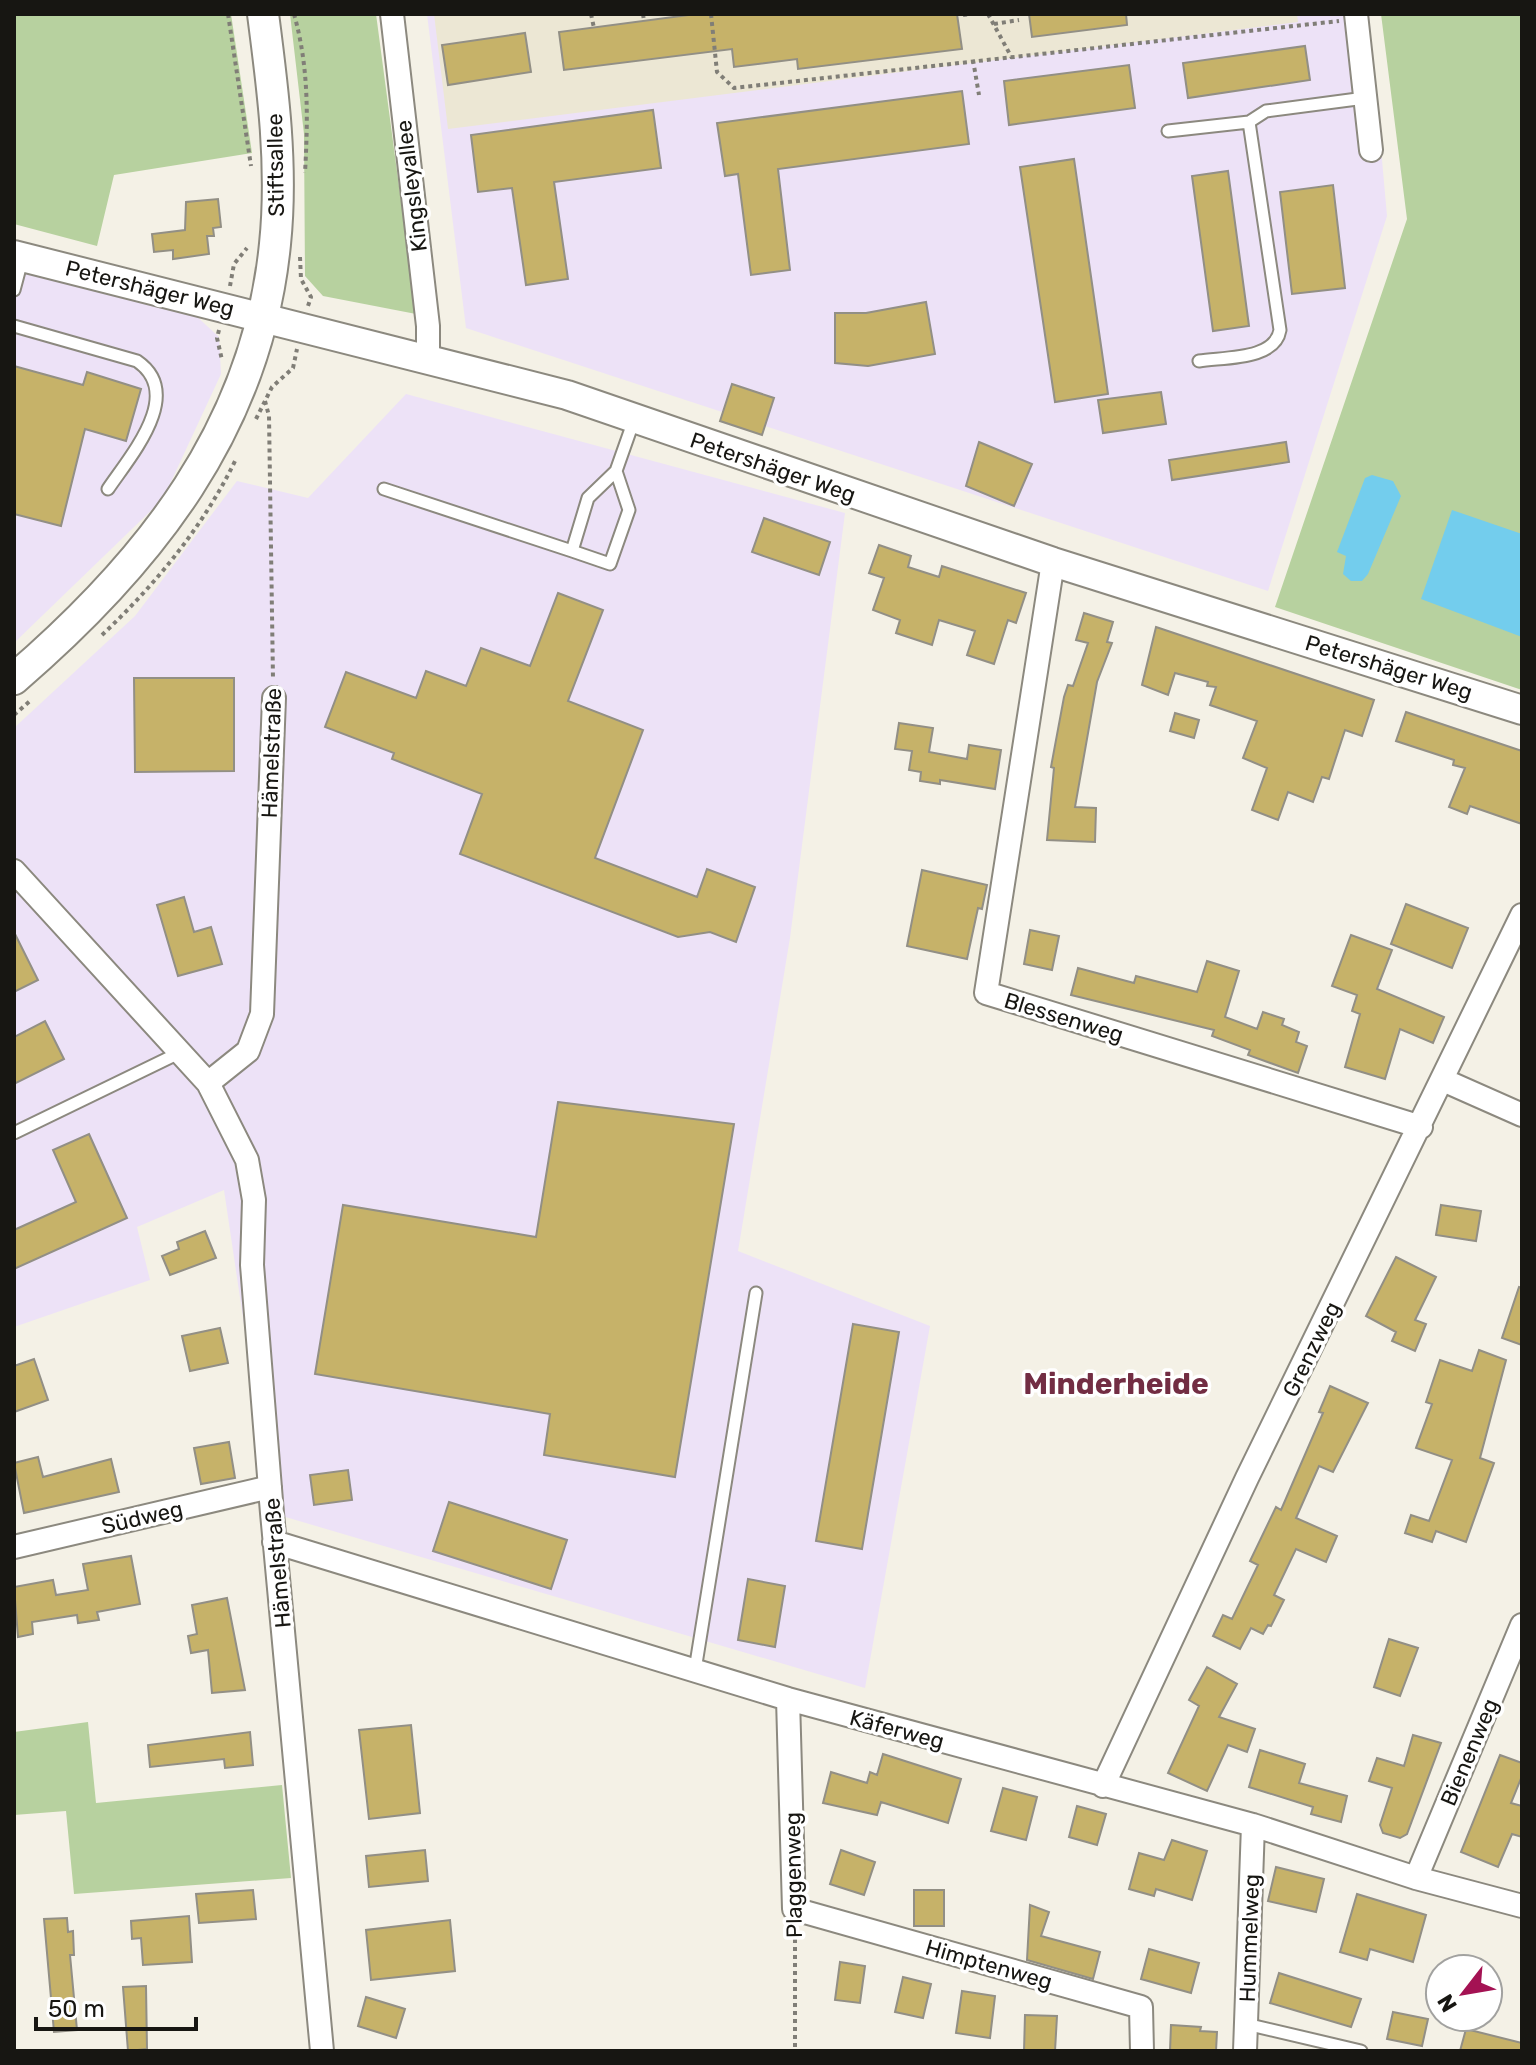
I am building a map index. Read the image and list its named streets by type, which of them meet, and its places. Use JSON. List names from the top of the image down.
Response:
{
  "streets": {
    "main road": ["Stiftsallee"],
    "street": [
      "Kingsleyallee",
      "Petershäger Weg",
      "Hämelstraße",
      "Blessenweg",
      "Grenzweg",
      "Südweg",
      "Käferweg",
      "Bienenweg",
      "Plaggenweg",
      "Hummelweg",
      "Himptenweg"
    ]
  },
  "crossings": [
    ["Stiftsallee", "Petershäger Weg"],
    ["Kingsleyallee", "Petershäger Weg"],
    ["Petershäger Weg", "Blessenweg"],
    ["Hämelstraße", "Südweg"],
    ["Hämelstraße", "Käferweg"],
    ["Blessenweg", "Grenzweg"],
    ["Grenzweg", "Käferweg"],
    ["Käferweg", "Bienenweg"],
    ["Käferweg", "Plaggenweg"],
    ["Käferweg", "Hummelweg"],
    ["Plaggenweg", "Himptenweg"]
  ],
  "districts": ["Minderheide"],
  "scale_bar": "50 m",
  "north": "bottom left"
}
